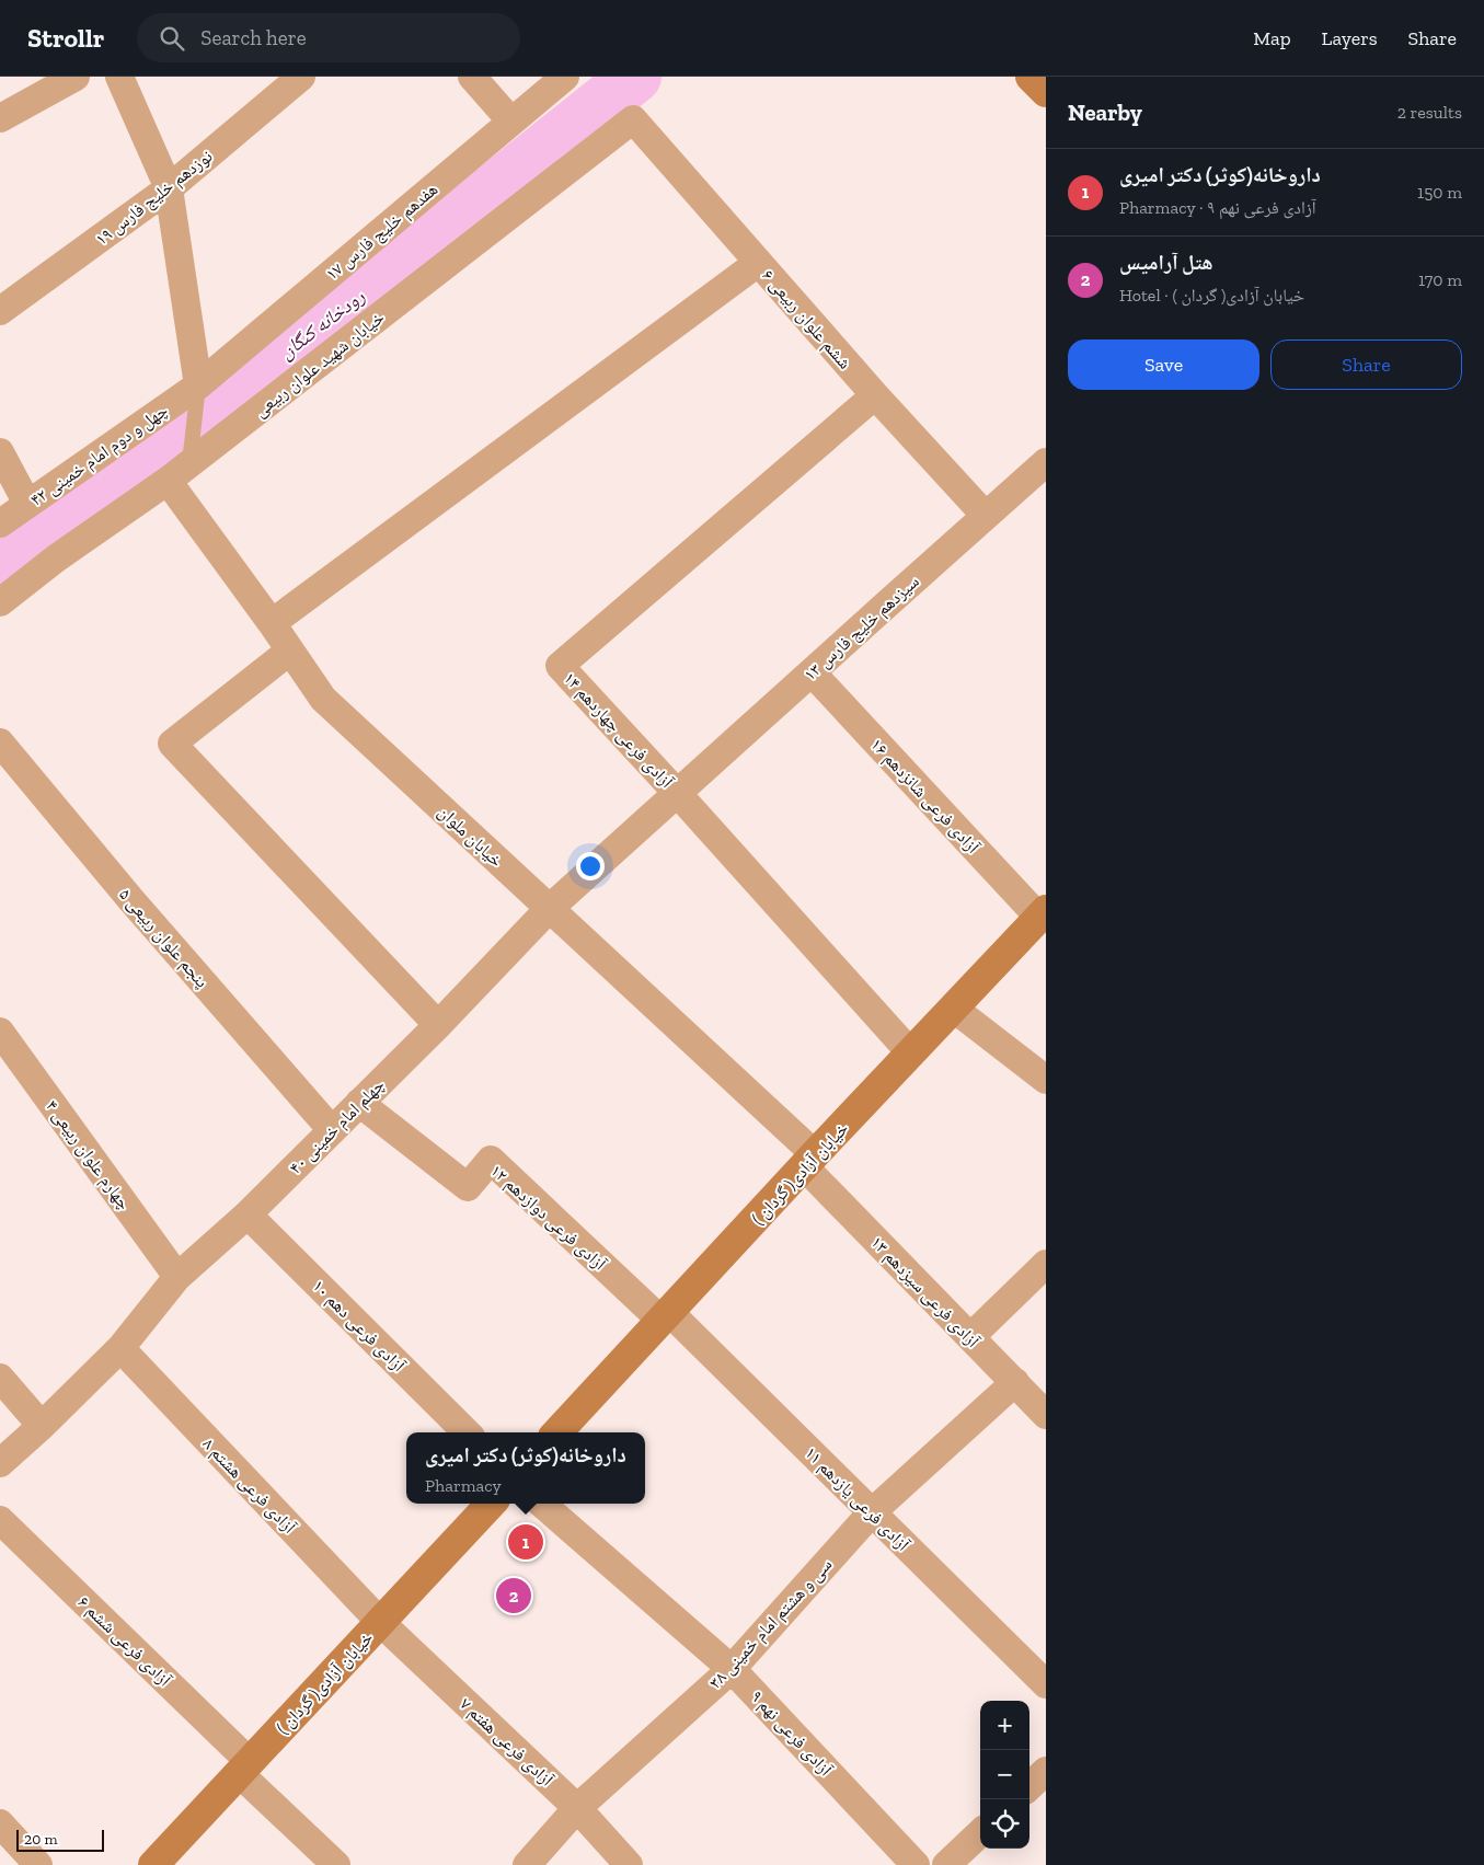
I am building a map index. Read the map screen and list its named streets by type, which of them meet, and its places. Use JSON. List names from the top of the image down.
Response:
{
  "streets": {
    "main road": ["خیابان آزادی( گردان )"],
    "street": [
      "نوزدهم خلیج فارس ۱۹",
      "هفدهم خلیج فارس ۱۷",
      "ششم علوان ربیعی ۶",
      "خیابان شهید علوان ربیعی",
      "چهل و دوم امام خمینی ۴۲",
      "سیزدهم خلیج فارس ۱۳",
      "آزادی فرعی چهاردهم ۱۴",
      "آزادی فرعی شانزدهم ۱۶",
      "خیابان ملوان",
      "پنجم علوان ربیعی ۵",
      "چهلم امام خمینی ۴۰",
      "چهارم علوان ربیعی ۴",
      "آزادی فرعی دوازدهم ۱۲",
      "آزادی فرعی سیزدهم ۱۳",
      "آزادی فرعی دهم ۱۰",
      "آزادی فرعی هشتم ۸",
      "آزادی فرعی یازدهم ۱۱",
      "سی و هشتم امام خمینی ۳۸",
      "آزادی فرعی ششم ۶",
      "آزادی فرعی نهم ۹",
      "آزادی فرعی هفتم ۷"
    ]
  },
  "crossings": [
    ["هفدهم خلیج فارس ۱۷", "چهل و دوم امام خمینی ۴۲"],
    ["ششم علوان ربیعی ۶", "خیابان شهید علوان ربیعی"],
    ["ششم علوان ربیعی ۶", "سیزدهم خلیج فارس ۱۳"],
    ["ششم علوان ربیعی ۶", "آزادی فرعی چهاردهم ۱۴"],
    ["خیابان شهید علوان ربیعی", "خیابان ملوان"],
    ["سیزدهم خلیج فارس ۱۳", "آزادی فرعی چهاردهم ۱۴"],
    ["سیزدهم خلیج فارس ۱۳", "آزادی فرعی شانزدهم ۱۶"],
    ["سیزدهم خلیج فارس ۱۳", "چهلم امام خمینی ۴۰"],
    ["آزادی فرعی چهاردهم ۱۴", "چهلم امام خمینی ۴۰"],
    ["آزادی فرعی چهاردهم ۱۴", "خیابان آزادی( گردان )"],
    ["آزادی فرعی شانزدهم ۱۶", "خیابان آزادی( گردان )"],
    ["خیابان ملوان", "چهلم امام خمینی ۴۰"],
    ["خیابان ملوان", "خیابان آزادی( گردان )"],
    ["خیابان ملوان", "آزادی فرعی سیزدهم ۱۳"],
    ["پنجم علوان ربیعی ۵", "چهلم امام خمینی ۴۰"],
    ["چهلم امام خمینی ۴۰", "چهارم علوان ربیعی ۴"],
    ["چهلم امام خمینی ۴۰", "آزادی فرعی دوازدهم ۱۲"],
    ["چهلم امام خمینی ۴۰", "آزادی فرعی دهم ۱۰"],
    ["چهلم امام خمینی ۴۰", "آزادی فرعی هشتم ۸"],
    ["خیابان آزادی( گردان )", "آزادی فرعی دوازدهم ۱۲"],
    ["خیابان آزادی( گردان )", "آزادی فرعی سیزدهم ۱۳"],
    ["خیابان آزادی( گردان )", "آزادی فرعی هشتم ۸"],
    ["خیابان آزادی( گردان )", "آزادی فرعی یازدهم ۱۱"],
    ["خیابان آزادی( گردان )", "آزادی فرعی ششم ۶"],
    ["خیابان آزادی( گردان )", "آزادی فرعی هفتم ۷"],
    ["آزادی فرعی دوازدهم ۱۲", "آزادی فرعی یازدهم ۱۱"],
    ["آزادی فرعی سیزدهم ۱۳", "سی و هشتم امام خمینی ۳۸"],
    ["آزادی فرعی هشتم ۸", "آزادی فرعی هفتم ۷"],
    ["آزادی فرعی یازدهم ۱۱", "سی و هشتم امام خمینی ۳۸"],
    ["سی و هشتم امام خمینی ۳۸", "آزادی فرعی نهم ۹"],
    ["سی و هشتم امام خمینی ۳۸", "آزادی فرعی هفتم ۷"]
  ],
  "water": ["رودخانه کنگان"],
  "scale_bar": "20 m",
  "page": {
    "header": "Strollr",
    "search": "Search here",
    "nav": ["Map", "Layers", "Share"],
    "heading": ["Nearby", "2 results"],
    "list": [
      {
        "mark": "1",
        "name": "داروخانه(کوثر) دکتر امیری",
        "note": "Pharmacy · آزادی فرعی نهم ۹",
        "value": "150 m"
      },
      {
        "mark": "2",
        "name": "هتل آرامیس",
        "note": "Hotel · خیابان آزادی( گردان )",
        "value": "170 m"
      }
    ],
    "buttons": ["Save", "Share"],
    "popup": ["داروخانه(کوثر) دکتر امیری", "Pharmacy"],
    "pins": ["1", "2"],
    "map_buttons": ["+", "−"],
    "scale": "20 m"
  }
}
